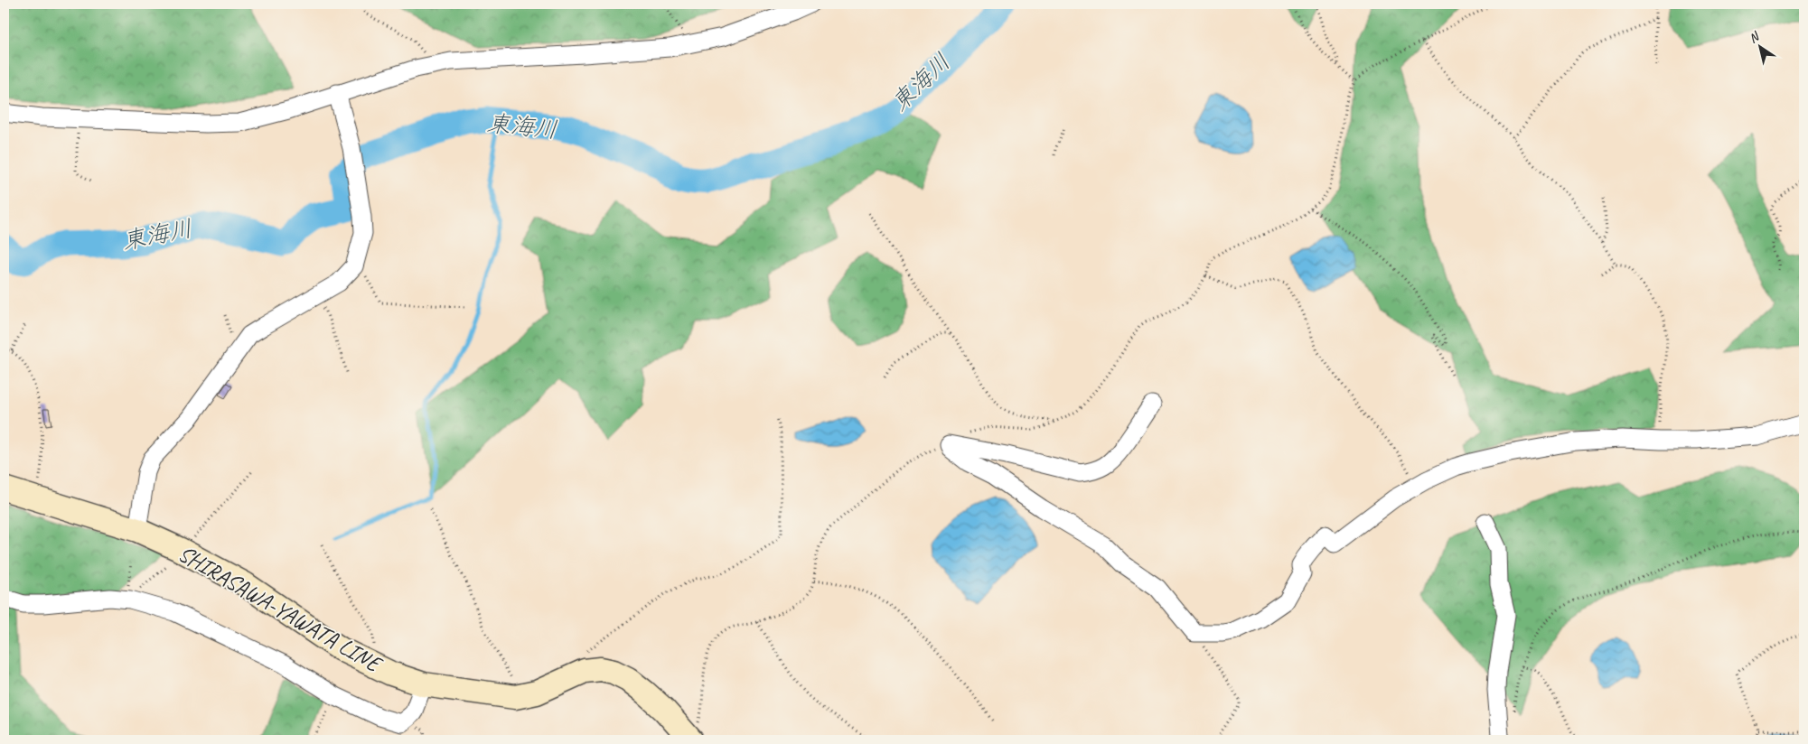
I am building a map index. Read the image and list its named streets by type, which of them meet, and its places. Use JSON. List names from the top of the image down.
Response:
{
  "streets": {
    "main road": ["SHIRASAWA-YAWATA LINE"]
  },
  "water": ["東海川"],
  "north": "top left"
}
